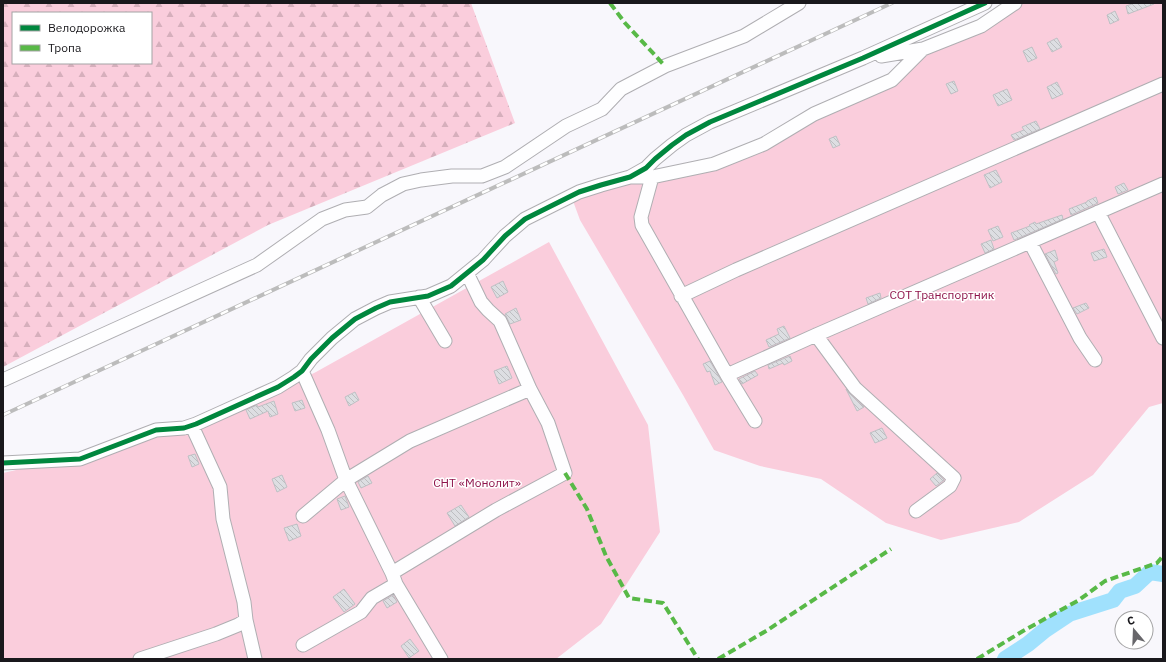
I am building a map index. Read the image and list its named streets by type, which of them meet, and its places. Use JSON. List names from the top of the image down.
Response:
{
  "parks": ["СОТ Транспортник", "СНТ «Монолит»"],
  "legend": ["Велодорожка", "Тропа"],
  "north": "top"
}
